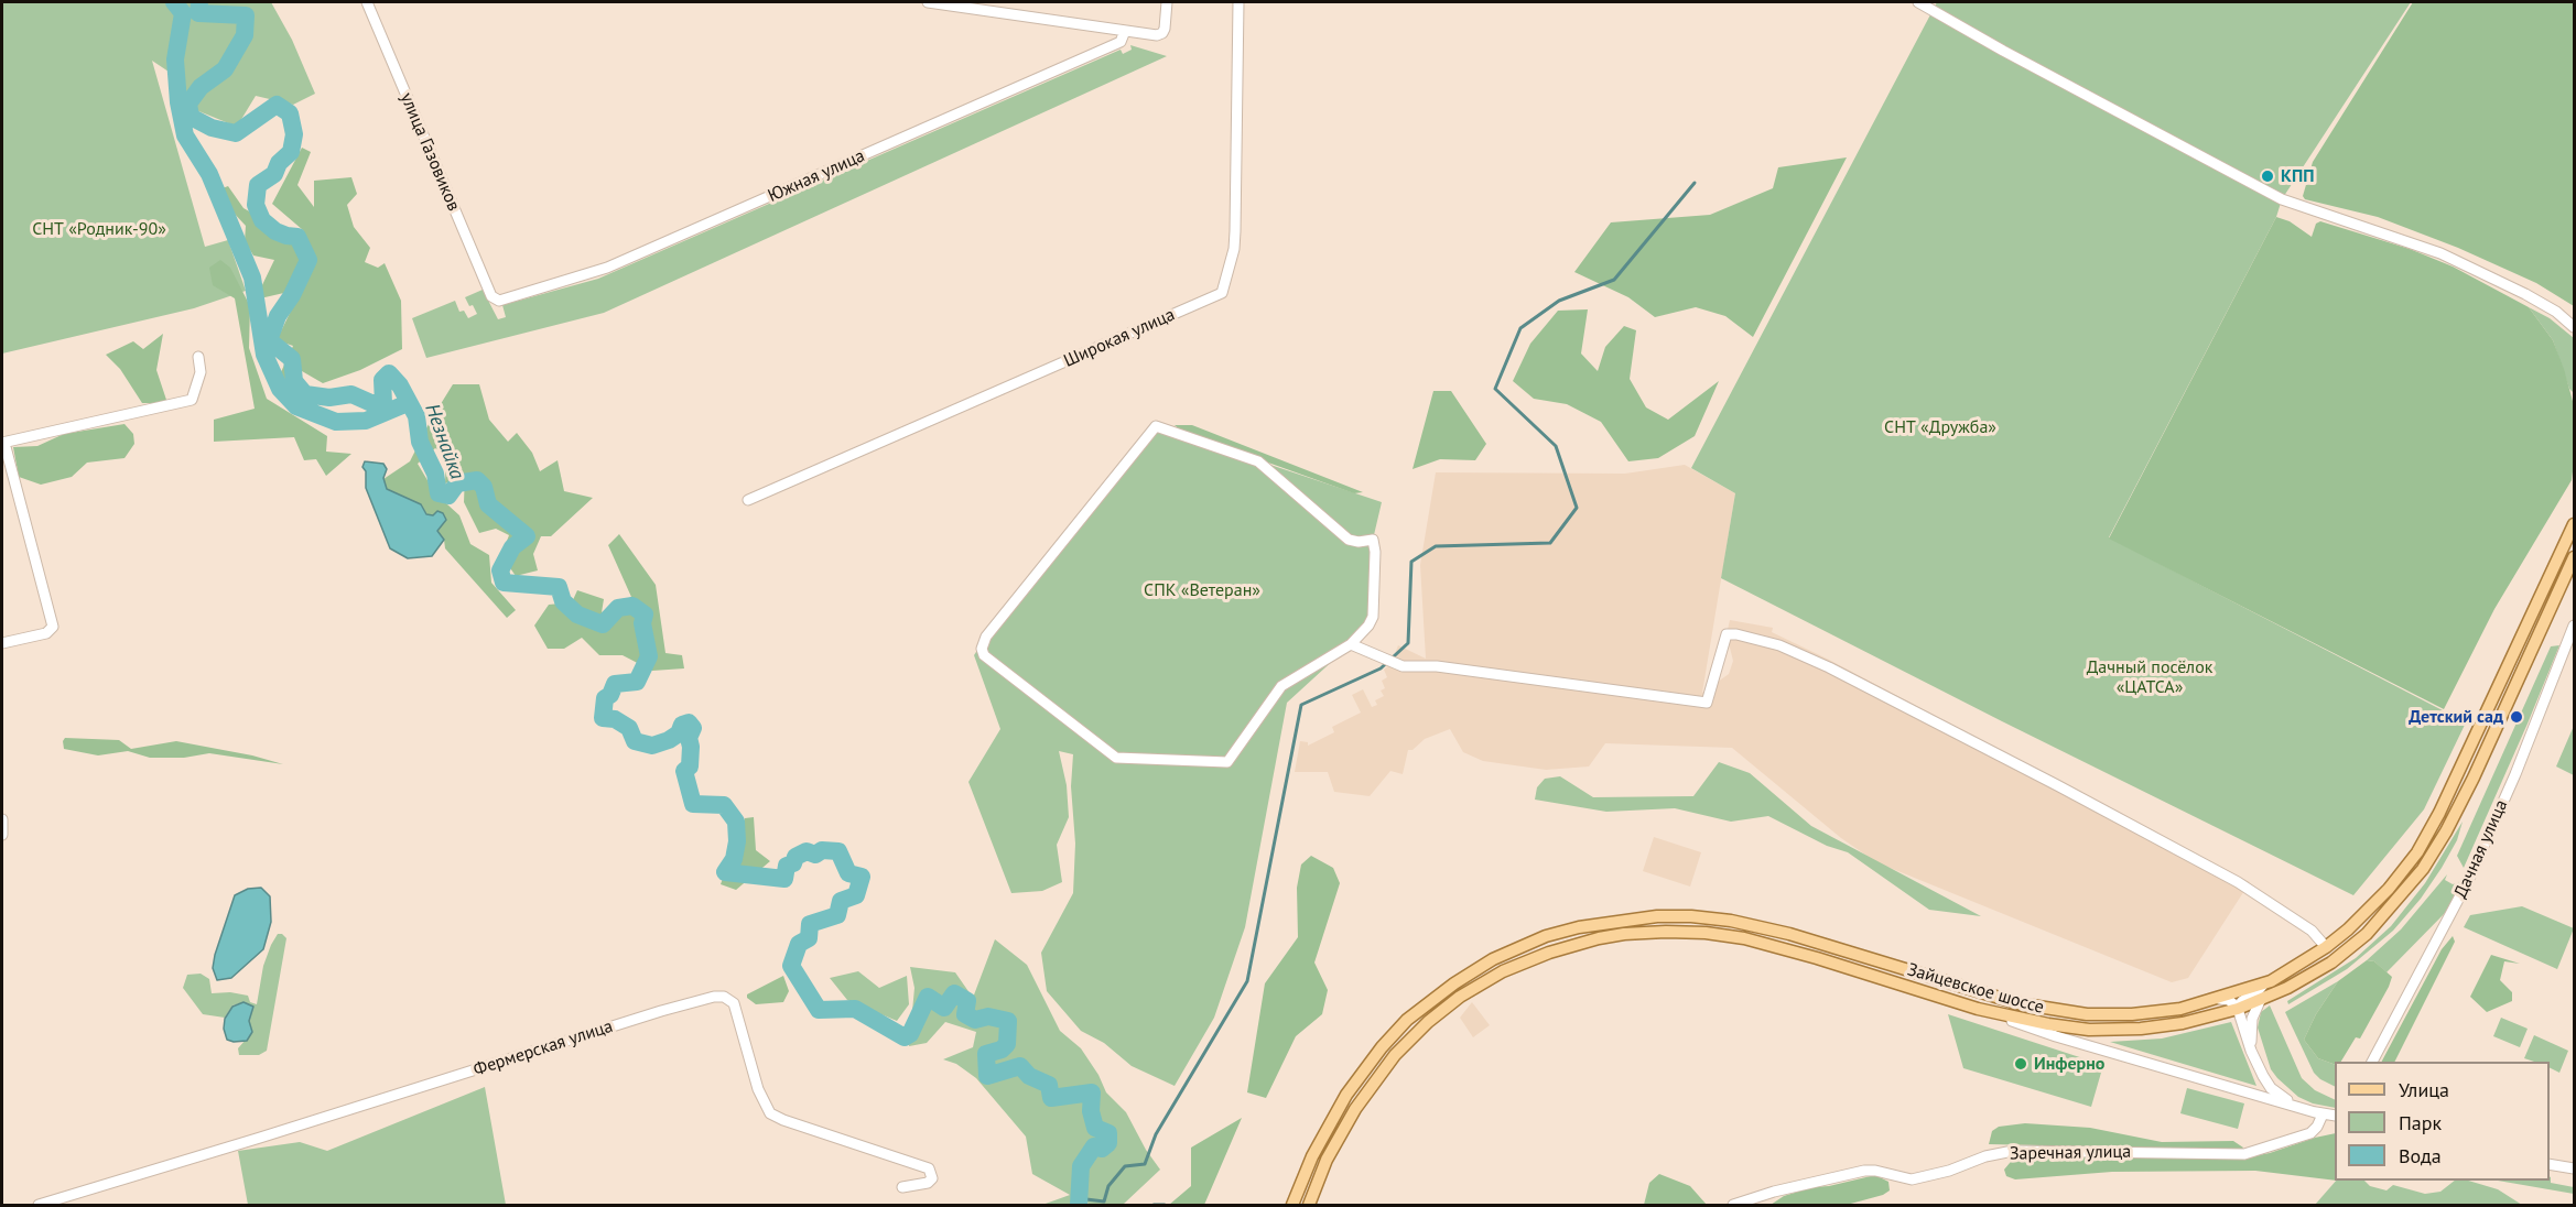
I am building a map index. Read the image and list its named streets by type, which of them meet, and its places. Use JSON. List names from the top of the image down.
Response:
{
  "streets": {
    "main road": ["Зайцевское шоссе"],
    "street": [
      "улица Газовиков",
      "Южная улица",
      "Широкая улица",
      "Дачная улица",
      "Фермерская улица",
      "Заречная улица"
    ]
  },
  "crossings": [
    ["улица Газовиков", "Южная улица"]
  ],
  "water": ["Незнайка"],
  "parks": [
    "СНТ «Родник-90»",
    "СНТ «Дружба»",
    "СПК «Ветеран»",
    "Дачный посёлок «ЦАТСА»"
  ],
  "places": ["КПП", "Детский сад", "Инферно"],
  "legend": ["Улица", "Парк", "Вода"]
}
